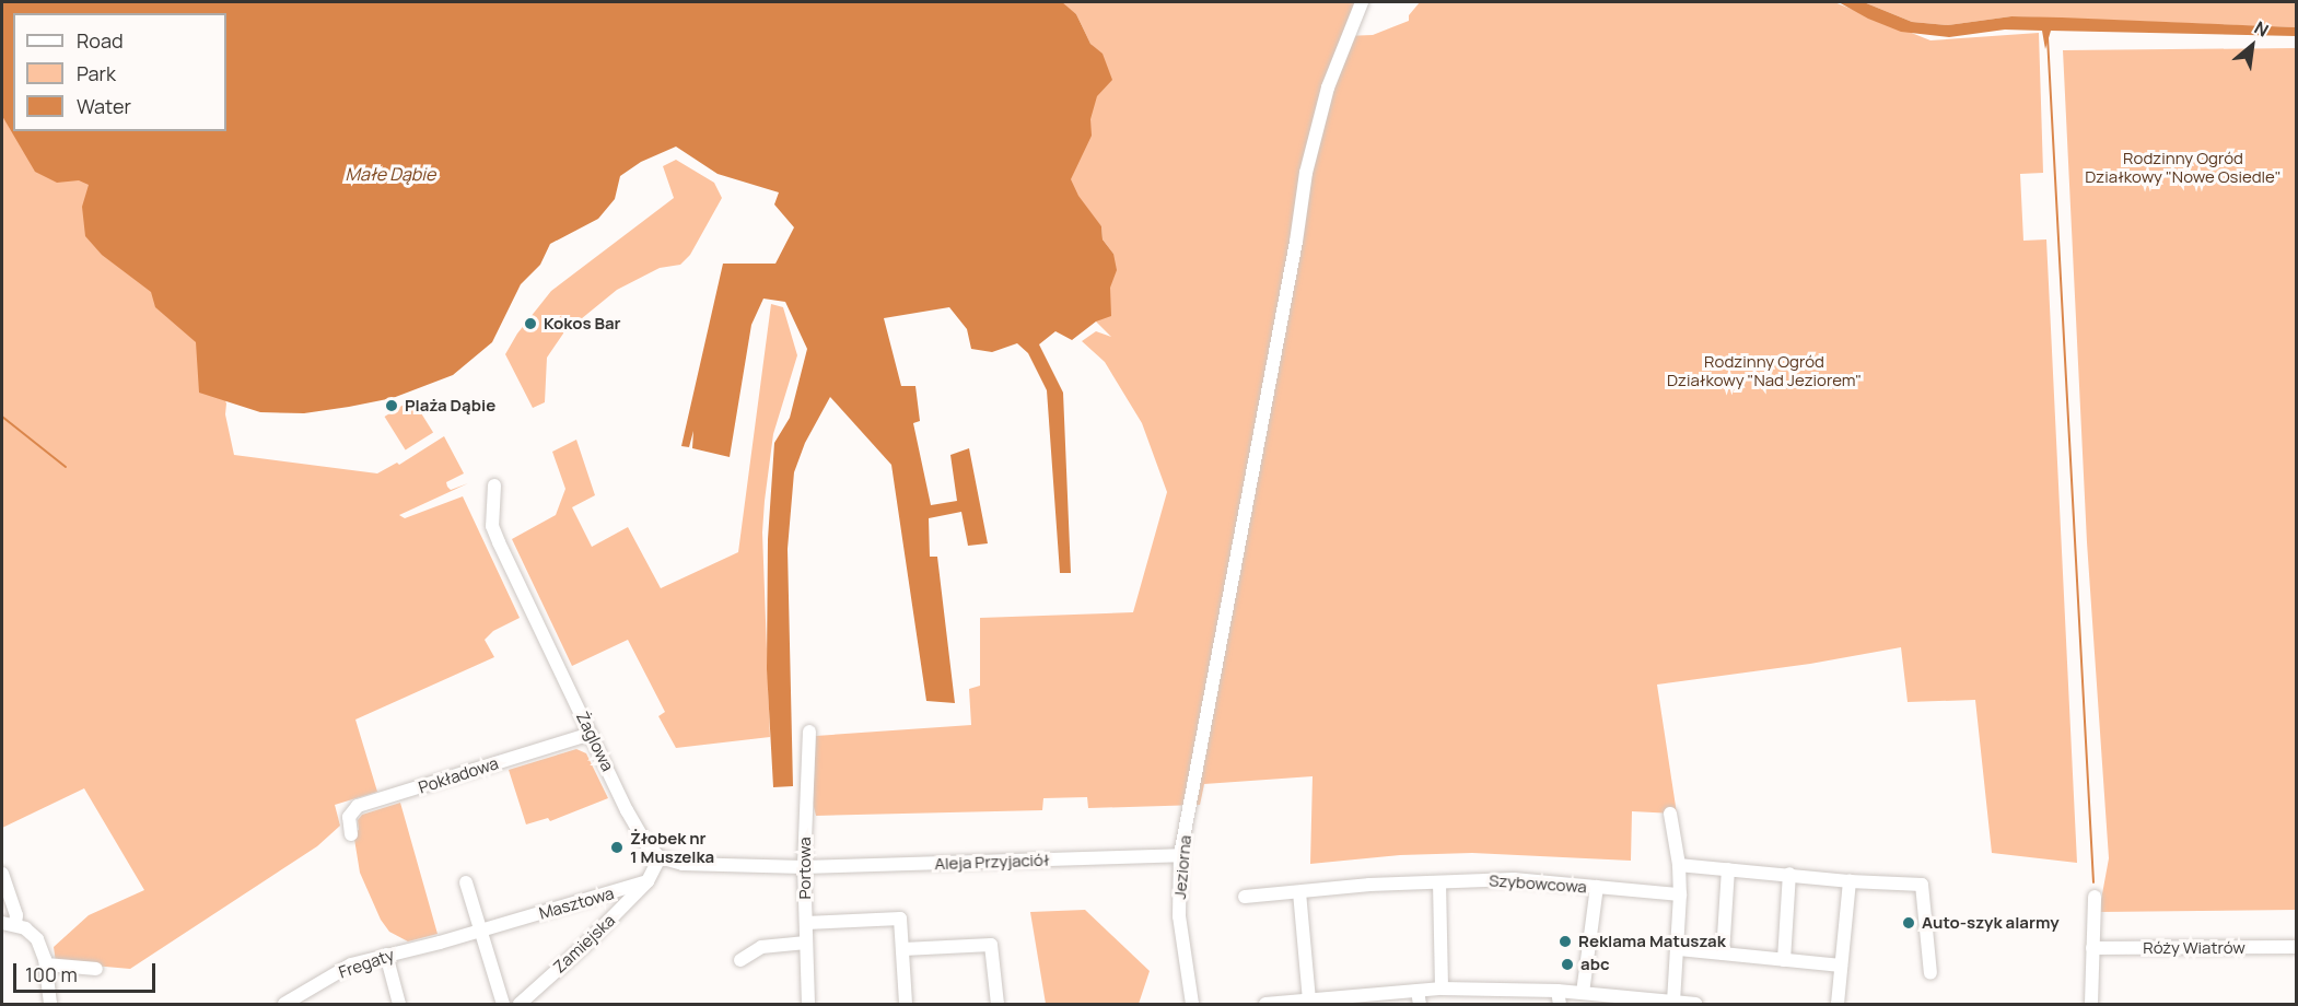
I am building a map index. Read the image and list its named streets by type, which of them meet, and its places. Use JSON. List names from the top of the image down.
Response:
{
  "streets": {
    "street": [
      "Żaglowa",
      "Pokładowa",
      "Aleja Przyjaciół",
      "Jeziorna",
      "Portowa",
      "Szybowcowa",
      "Masztowa",
      "Zamiejska",
      "Róży Wiatrów",
      "Fregaty"
    ]
  },
  "crossings": [
    ["Żaglowa", "Pokładowa"],
    ["Aleja Przyjaciół", "Jeziorna"],
    ["Aleja Przyjaciół", "Portowa"],
    ["Masztowa", "Zamiejska"],
    ["Masztowa", "Fregaty"]
  ],
  "water": ["Małe Dąbie"],
  "parks": ["Rodzinny Ogród Działkowy \"Nowe Osiedle\"", "Rodzinny Ogród Działkowy \"Nad Jeziorem\""],
  "places": [
    "Kokos Bar",
    "Plaża Dąbie",
    "Żłobek nr 1 Muszelka",
    "Auto-szyk alarmy",
    "Reklama Matuszak",
    "abc"
  ],
  "legend": ["Road", "Park", "Water"],
  "scale_bar": "100 m",
  "north": "top right"
}
